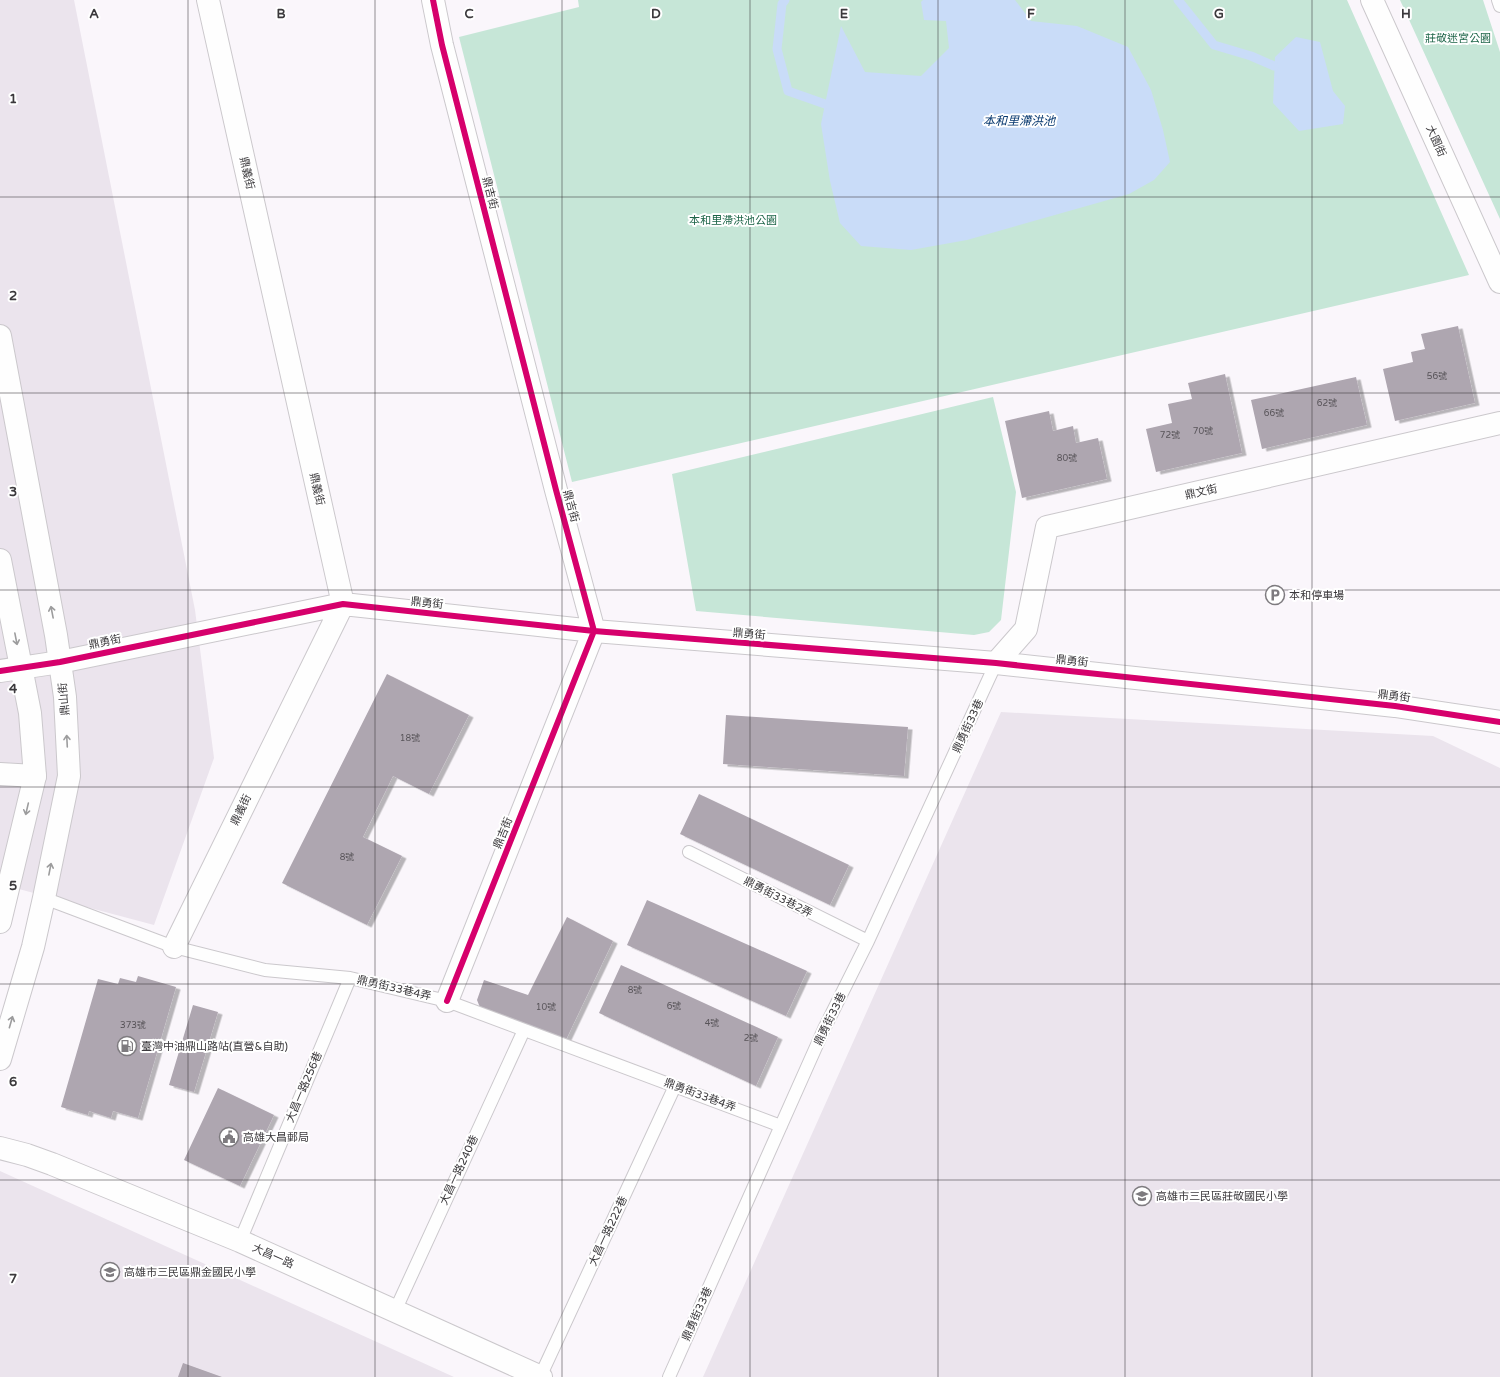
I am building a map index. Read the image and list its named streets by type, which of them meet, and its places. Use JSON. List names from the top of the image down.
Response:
{
  "streets": {
    "street": [
      "大園街",
      "鼎義街",
      "鼎吉街",
      "鼎文街",
      "鼎勇街",
      "鼎山街",
      "大昌一路"
    ],
    "lane": [
      "鼎勇街33巷",
      "鼎勇街33巷2弄",
      "鼎勇街33巷4弄",
      "大昌一路256巷",
      "大昌一路240巷",
      "大昌一路222巷"
    ]
  },
  "crossings": [
    ["鼎義街", "鼎勇街"],
    ["鼎義街", "鼎勇街33巷4弄"],
    ["鼎吉街", "鼎勇街"],
    ["鼎吉街", "鼎勇街33巷4弄"],
    ["鼎文街", "鼎勇街"],
    ["鼎文街", "鼎勇街33巷"],
    ["鼎勇街", "鼎山街"],
    ["鼎勇街", "鼎勇街33巷"],
    ["鼎山街", "鼎勇街33巷4弄"],
    ["鼎勇街33巷", "鼎勇街33巷2弄"],
    ["鼎勇街33巷", "鼎勇街33巷4弄"],
    ["鼎勇街33巷4弄", "大昌一路256巷"],
    ["鼎勇街33巷4弄", "大昌一路240巷"],
    ["鼎勇街33巷4弄", "大昌一路222巷"],
    ["大昌一路256巷", "大昌一路"],
    ["大昌一路240巷", "大昌一路"],
    ["大昌一路222巷", "大昌一路"]
  ],
  "water": ["本和里滯洪池"],
  "parks": ["莊敬迷宮公園", "本和里滯洪池公園"],
  "places": {
    "parking": ["本和停車場"],
    "fuel station": ["臺灣中油鼎山路站(直營&自助)"],
    "public building": ["高雄大昌郵局"],
    "school or university": ["高雄市三民區莊敬國民小學", "高雄市三民區鼎金國民小學"]
  },
  "house_numbers": [
    "56號",
    "62號",
    "66號",
    "70號",
    "72號",
    "80號",
    "18號",
    "8號",
    "8號",
    "6號",
    "10號",
    "4號",
    "373號",
    "2號"
  ],
  "grid": {
    "columns": [
      "A",
      "B",
      "C",
      "D",
      "E",
      "F",
      "G",
      "H"
    ],
    "rows": [
      "1",
      "2",
      "3",
      "4",
      "5",
      "6",
      "7"
    ]
  }
}
